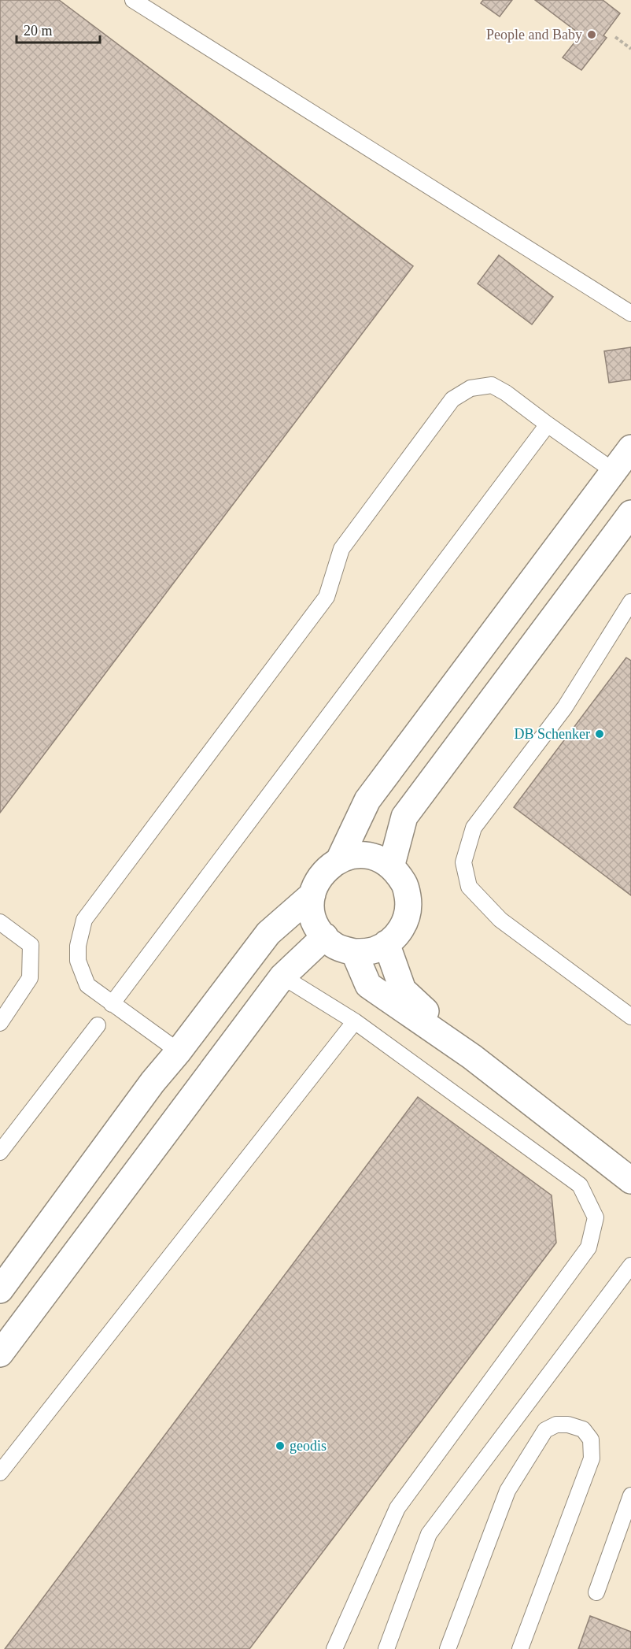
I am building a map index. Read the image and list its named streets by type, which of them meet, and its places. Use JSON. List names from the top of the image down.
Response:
{
  "places": ["People and Baby", "DB Schenker", "geodis"],
  "scale_bar": "20 m"
}
